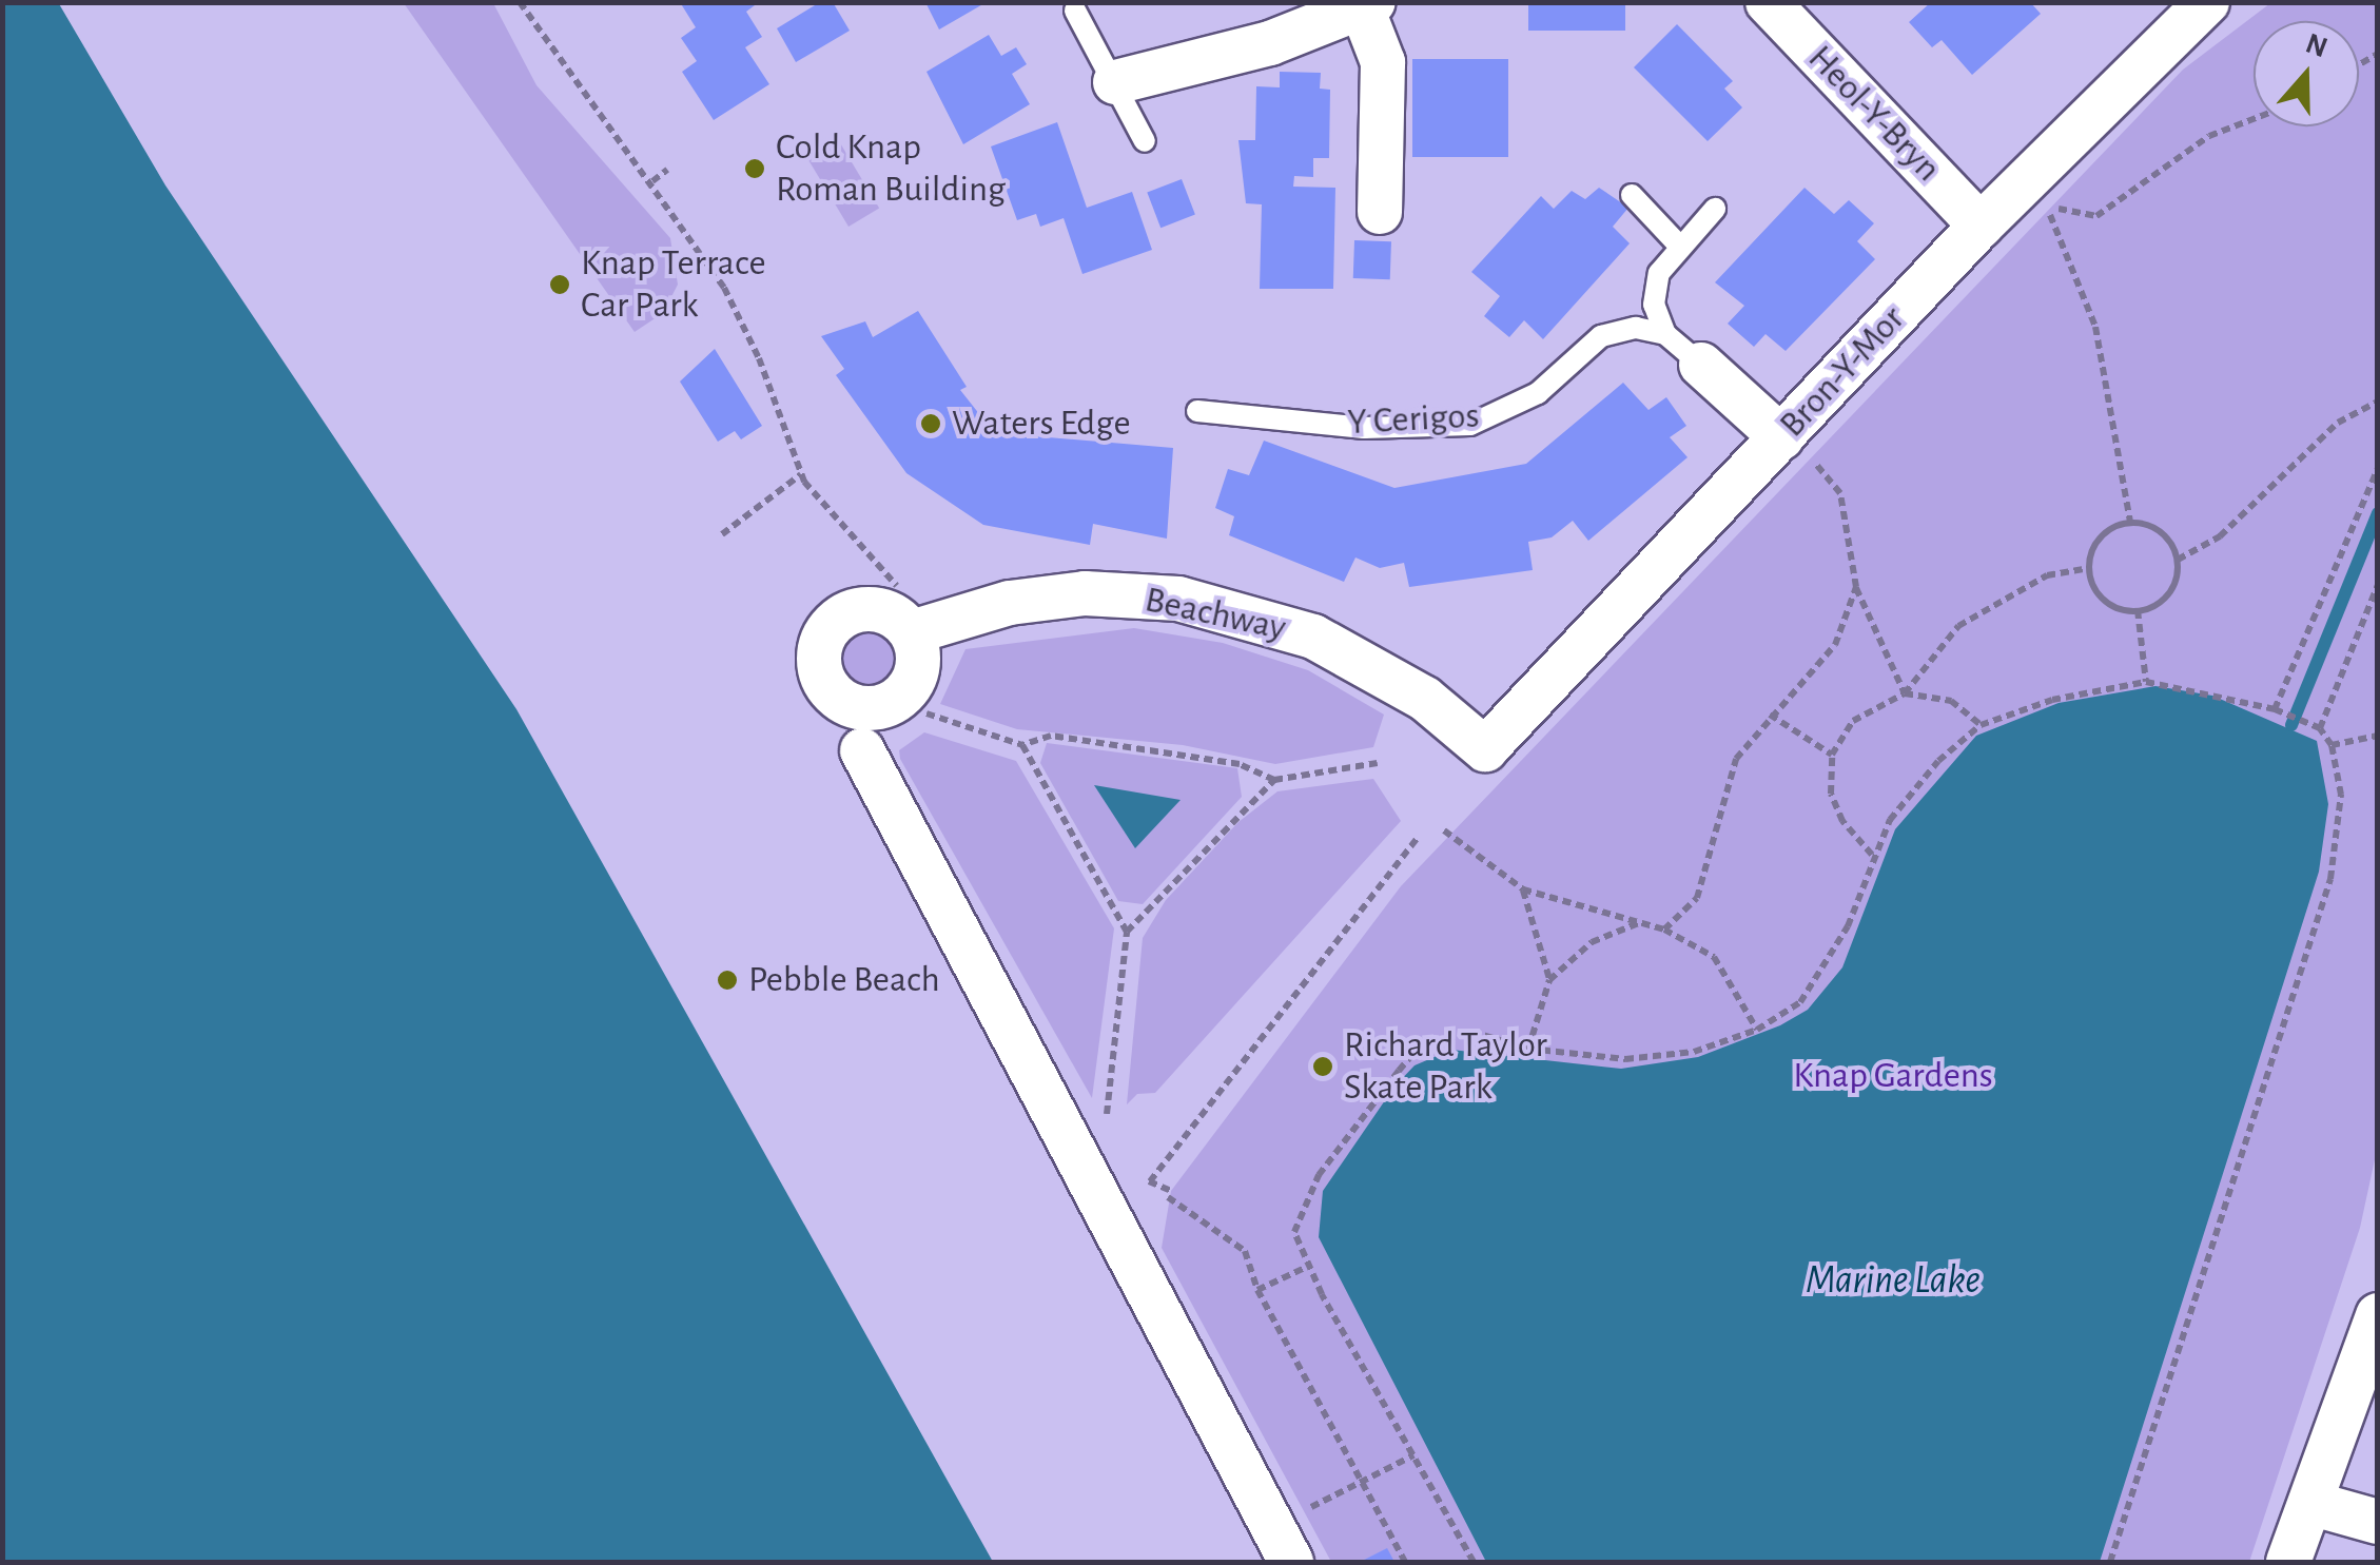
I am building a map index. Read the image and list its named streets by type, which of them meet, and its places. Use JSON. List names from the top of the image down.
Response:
{
  "streets": {
    "street": ["Heol-Y-Bryn", "Bron-Y-Mor", "Beachway"],
    "lane": ["Y Cerigos"]
  },
  "crossings": [
    ["Heol-Y-Bryn", "Bron-Y-Mor"],
    ["Bron-Y-Mor", "Beachway"]
  ],
  "water": ["Marine Lake"],
  "parks": ["Knap Gardens"],
  "places": [
    "Cold Knap Roman Building",
    "Knap Terrace Car Park",
    "Waters Edge",
    "Pebble Beach",
    "Richard Taylor Skate Park"
  ],
  "north": "top"
}
